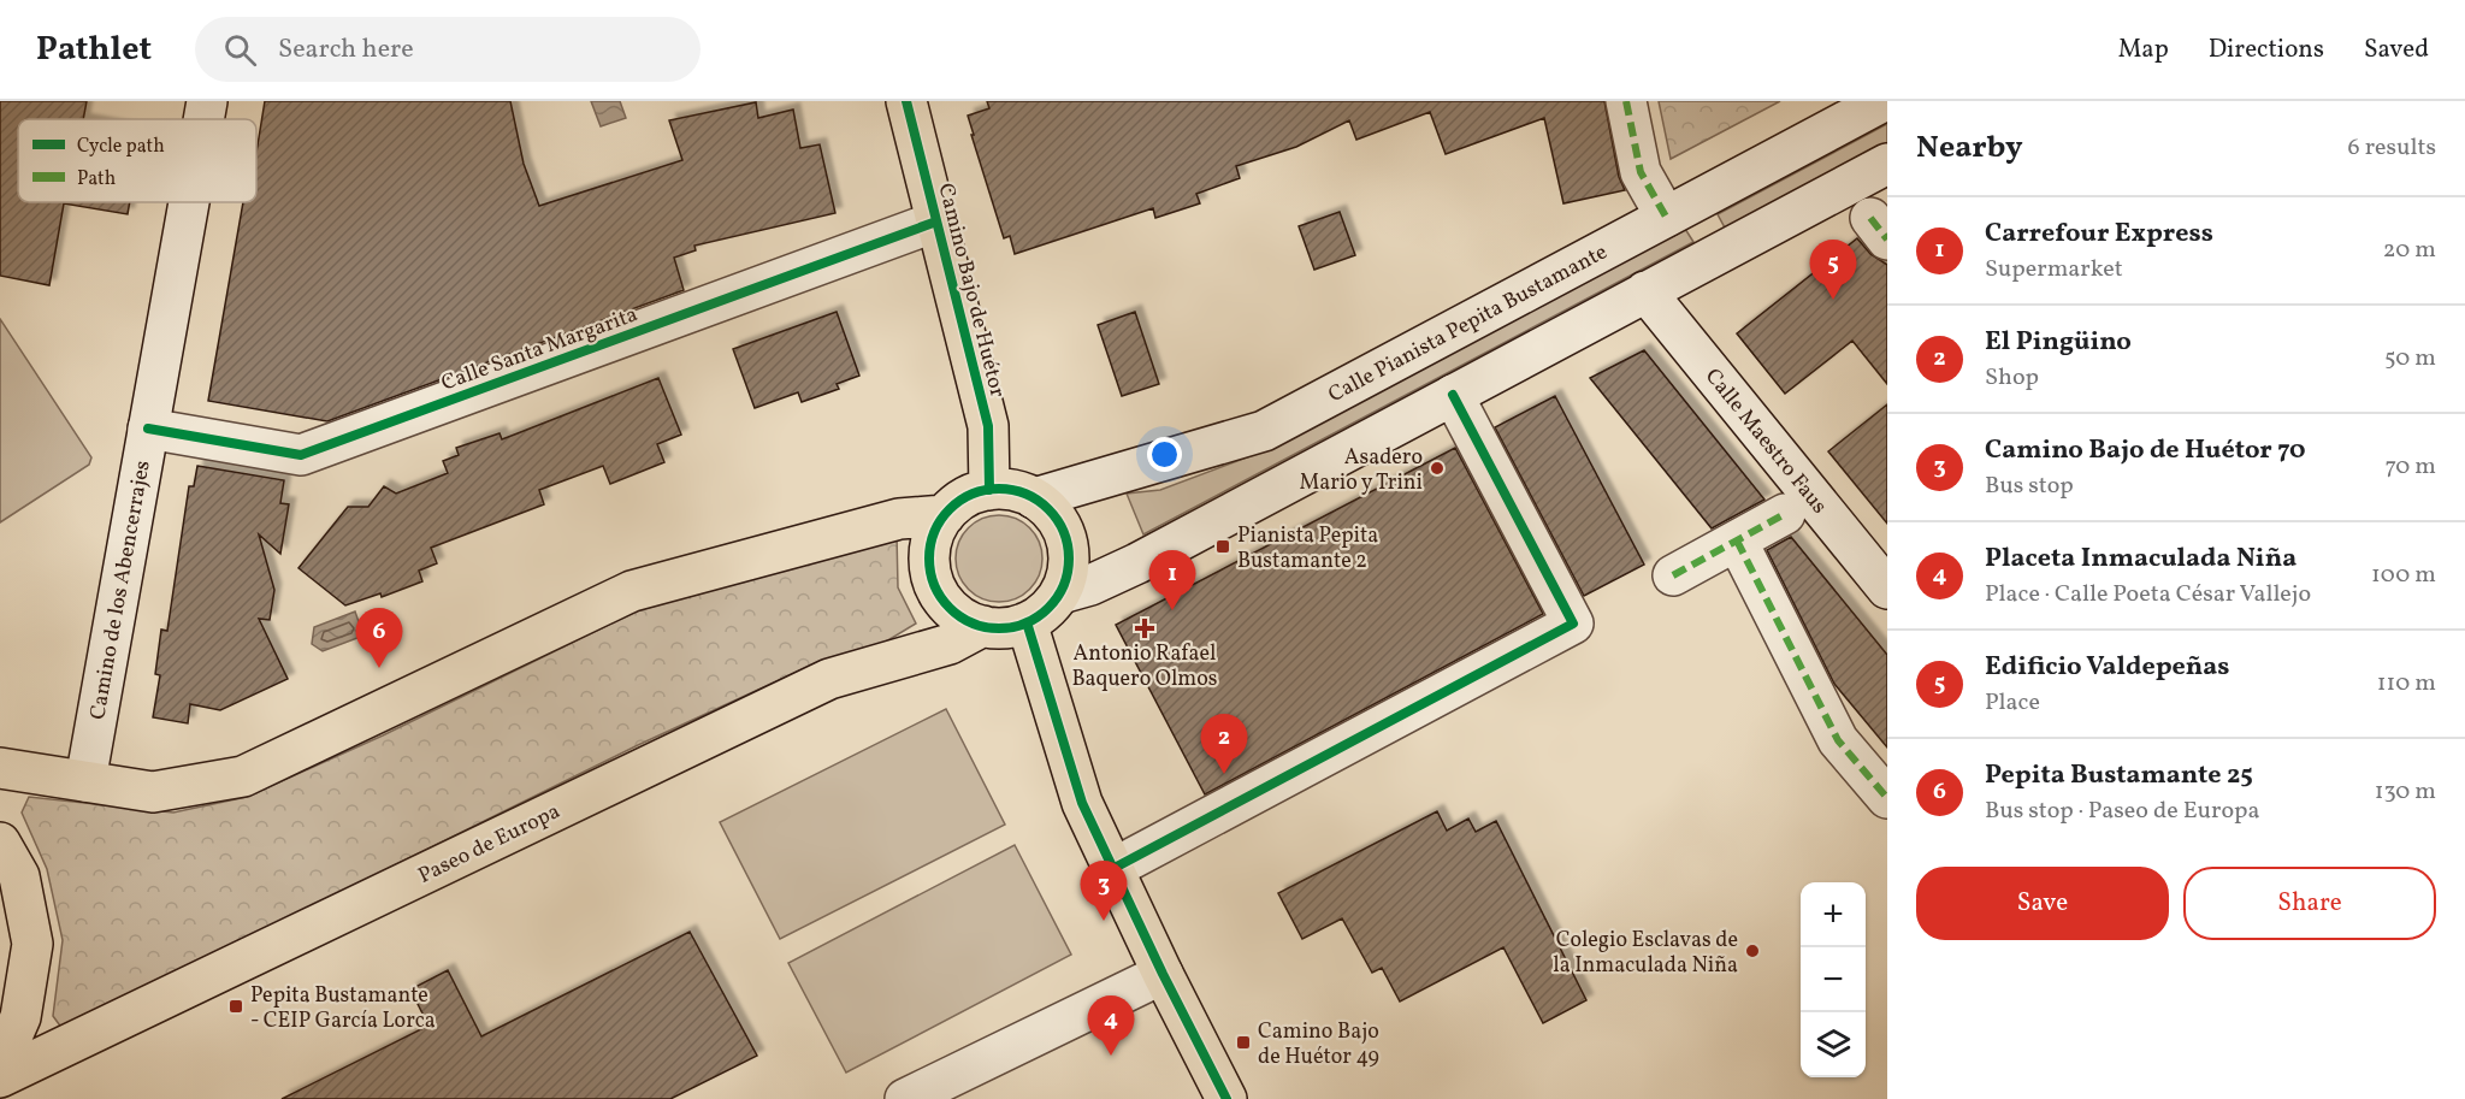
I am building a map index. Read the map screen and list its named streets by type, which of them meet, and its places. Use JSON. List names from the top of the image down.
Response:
{
  "streets": {
    "main road": ["Camino Bajo de Huétor", "Paseo de Europa"],
    "street": [
      "Calle Pianista Pepita Bustamante",
      "Calle Santa Margarita",
      "Calle Maestro Faus",
      "Camino de los Abencerrajes"
    ]
  },
  "crossings": [
    ["Camino Bajo de Huétor", "Calle Pianista Pepita Bustamante"],
    ["Camino Bajo de Huétor", "Calle Santa Margarita"],
    ["Camino Bajo de Huétor", "Paseo de Europa"],
    ["Calle Pianista Pepita Bustamante", "Paseo de Europa"],
    ["Calle Santa Margarita", "Camino de los Abencerrajes"]
  ],
  "places": {
    "other": ["Asadero Mario y Trini", "Colegio Esclavas de la Inmaculada Niña"],
    "transit": ["Pianista Pepita Bustamante 2", "Pepita Bustamante - CEIP García Lorca", "Camino Bajo de Huétor 49"],
    "health": ["Antonio Rafael Baquero Olmos"]
  },
  "legend": ["Cycle path", "Path"],
  "page": {
    "header": "Pathlet",
    "search": "Search here",
    "nav": ["Map", "Directions", "Saved"],
    "heading": ["Nearby", "6 results"],
    "list": [
      {
        "mark": "1",
        "name": "Carrefour Express",
        "note": "Supermarket",
        "value": "20 m"
      },
      {
        "mark": "2",
        "name": "El Pingüino",
        "note": "Shop",
        "value": "50 m"
      },
      {
        "mark": "3",
        "name": "Camino Bajo de Huétor 70",
        "note": "Bus stop",
        "value": "70 m"
      },
      {
        "mark": "4",
        "name": "Placeta Inmaculada Niña",
        "note": "Place · Calle Poeta César Vallejo",
        "value": "100 m"
      },
      {
        "mark": "5",
        "name": "Edificio Valdepeñas",
        "note": "Place",
        "value": "110 m"
      },
      {
        "mark": "6",
        "name": "Pepita Bustamante 25",
        "note": "Bus stop · Paseo de Europa",
        "value": "130 m"
      }
    ],
    "pins": [
      "5",
      "1",
      "6",
      "2",
      "3",
      "4"
    ],
    "buttons": ["Save", "Share"],
    "map_buttons": ["+", "−"]
  }
}
